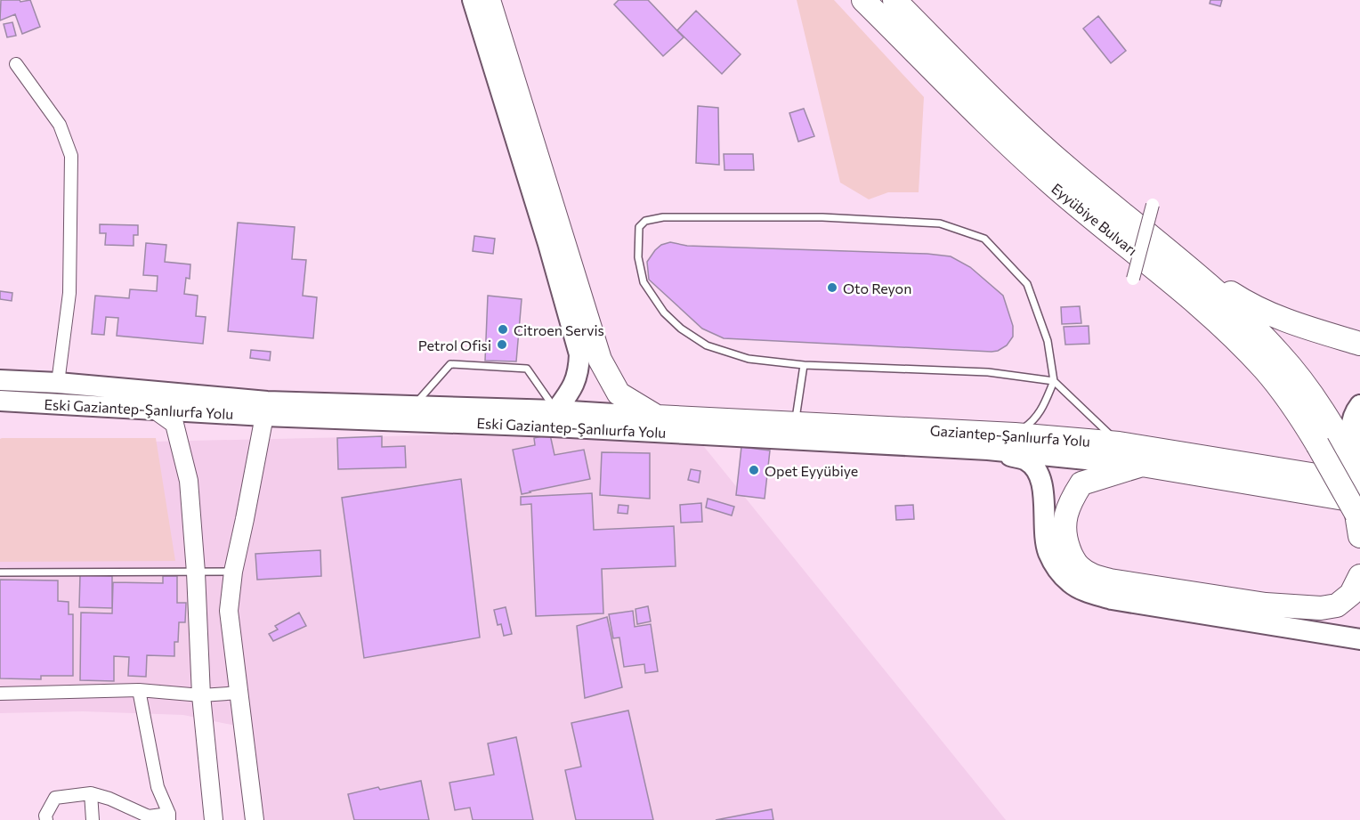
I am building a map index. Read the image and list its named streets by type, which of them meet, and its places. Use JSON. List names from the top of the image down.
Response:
{
  "streets": {
    "highway": ["Eyyübiye Bulvarı", "Gaziantep-Şanlıurfa Yolu"],
    "main road": ["Eski Gaziantep-Şanlıurfa Yolu"]
  },
  "crossings": [
    ["Eyyübiye Bulvarı", "Gaziantep-Şanlıurfa Yolu"],
    ["Eski Gaziantep-Şanlıurfa Yolu", "Gaziantep-Şanlıurfa Yolu"]
  ],
  "places": [
    "Oto Reyon",
    "Citroen Servis",
    "Petrol Ofisi",
    "Opet Eyyübiye"
  ]
}
